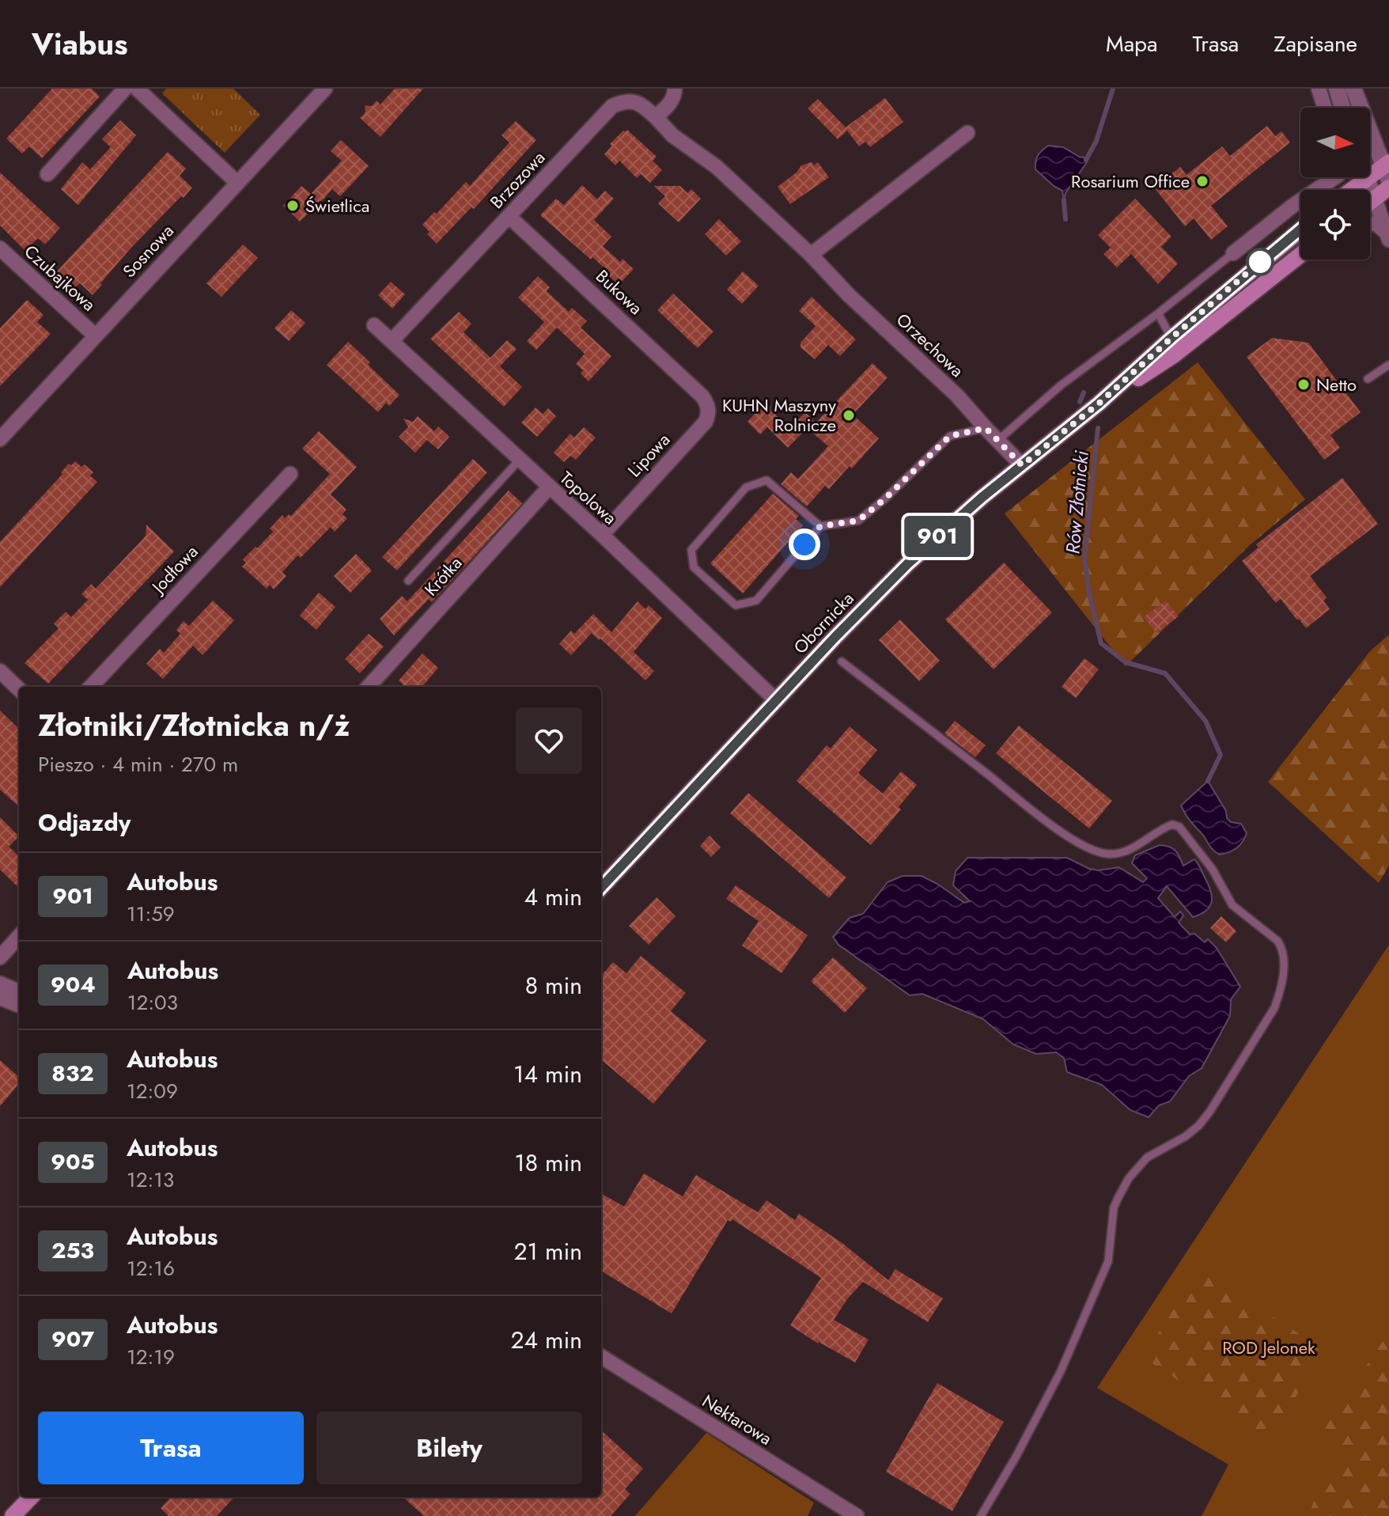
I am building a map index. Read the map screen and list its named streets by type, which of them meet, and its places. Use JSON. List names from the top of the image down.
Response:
{
  "streets": {
    "main road": ["Obornicka"],
    "street": [
      "Brzozowa",
      "Sosnowa",
      "Czubajkowa",
      "Bukowa",
      "Orzechowa",
      "Lipowa",
      "Topolowa",
      "Jodłowa",
      "Krótka",
      "Nektarowa"
    ]
  },
  "crossings": [
    ["Brzozowa", "Bukowa"],
    ["Brzozowa", "Orzechowa"],
    ["Brzozowa", "Topolowa"],
    ["Sosnowa", "Czubajkowa"],
    ["Bukowa", "Lipowa"],
    ["Orzechowa", "Obornicka"],
    ["Lipowa", "Topolowa"],
    ["Topolowa", "Krótka"],
    ["Topolowa", "Obornicka"]
  ],
  "water": ["Rów Złotnicki"],
  "parks": ["ROD Jelonek"],
  "places": [
    "Rosarium Office",
    "Świetlica",
    "Netto",
    "KUHN Maszyny Rolnicze"
  ],
  "lines": ["bus line 901"],
  "north": "right",
  "page": {
    "header": "Viabus",
    "nav": ["Mapa", "Trasa", "Zapisane"],
    "on_map": "901",
    "heading": [
      ["Złotniki/Złotnicka n/ż", "Pieszo · 4 min · 270 m"],
      "Odjazdy"
    ],
    "list": [
      {
        "mark": "901",
        "name": "Autobus",
        "note": "11:59",
        "value": "4 min"
      },
      {
        "mark": "904",
        "name": "Autobus",
        "note": "12:03",
        "value": "8 min"
      },
      {
        "mark": "832",
        "name": "Autobus",
        "note": "12:09",
        "value": "14 min"
      },
      {
        "mark": "905",
        "name": "Autobus",
        "note": "12:13",
        "value": "18 min"
      },
      {
        "mark": "253",
        "name": "Autobus",
        "note": "12:16",
        "value": "21 min"
      },
      {
        "mark": "907",
        "name": "Autobus",
        "note": "12:19",
        "value": "24 min"
      }
    ],
    "buttons": ["Trasa", "Bilety"]
  }
}
